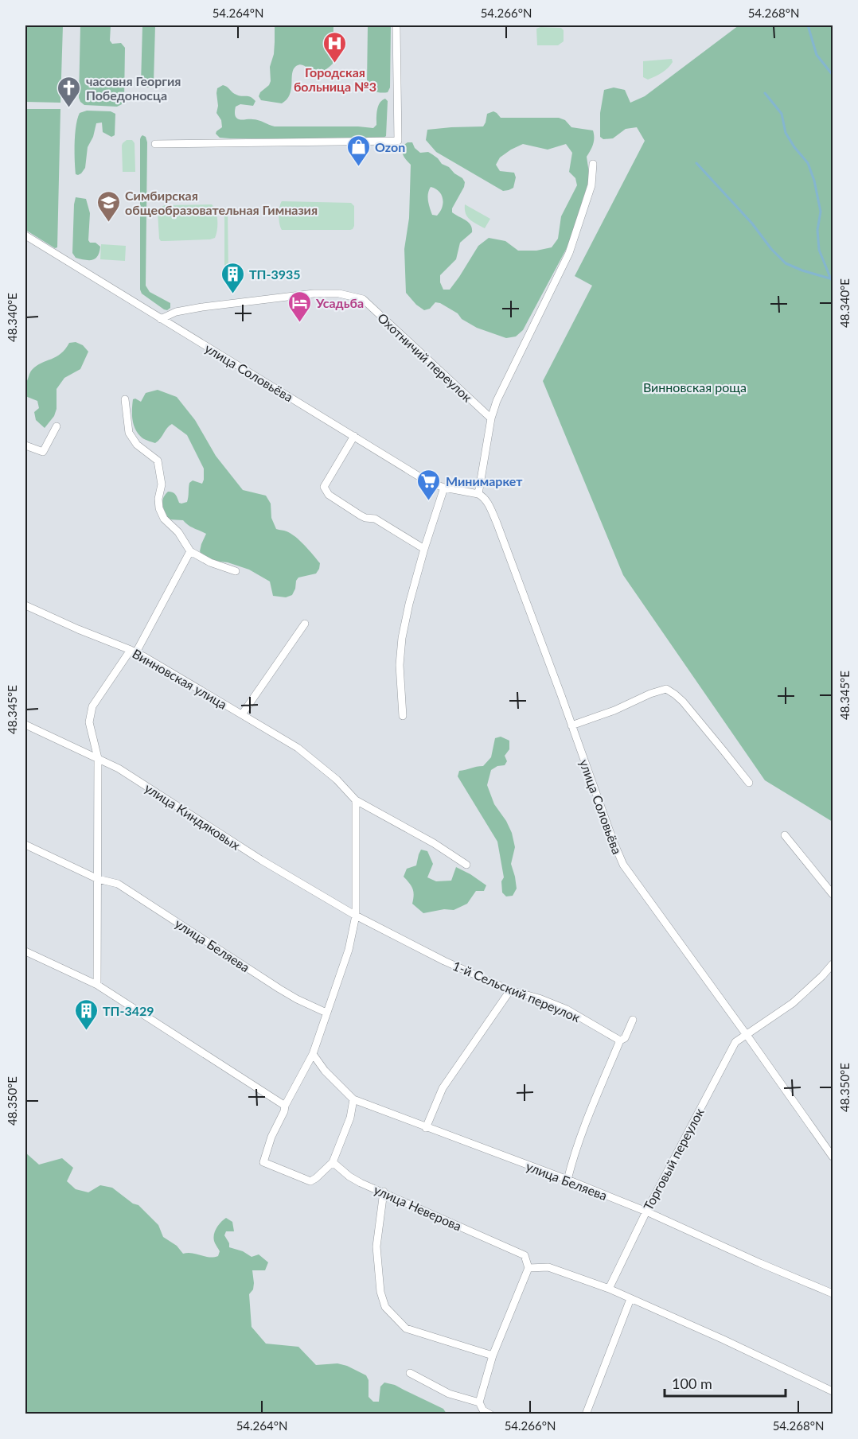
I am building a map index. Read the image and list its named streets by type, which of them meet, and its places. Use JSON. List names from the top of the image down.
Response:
{
  "streets": {
    "street": [
      "Охотничий переулок",
      "улица Соловьёва",
      "Винновская улица",
      "улица Киндяковых",
      "улица Беляева",
      "1-й Сельский переулок",
      "Торговый переулок",
      "улица Неверова"
    ]
  },
  "crossings": [
    ["Охотничий переулок", "улица Соловьёва"],
    ["улица Соловьёва", "Торговый переулок"],
    ["улица Киндяковых", "1-й Сельский переулок"],
    ["улица Беляева", "Торговый переулок"]
  ],
  "parks": ["Винновская роща"],
  "places": {
    "hospital": ["Городская больница №3"],
    "church": ["часовня Георгия Победоносца"],
    "shop": ["Ozon"],
    "school or university": ["Симбирская общеобразовательная Гимназия"],
    "building": ["ТП-3935", "ТП-3429"],
    "hotel": ["Усадьба"],
    "supermarket": ["Минимаркет"]
  },
  "scale_bar": "100 m",
  "coordinates": [
    "54.264°N",
    "54.266°N",
    "54.268°N",
    "48.340°E",
    "48.345°E",
    "48.350°E"
  ]
}
